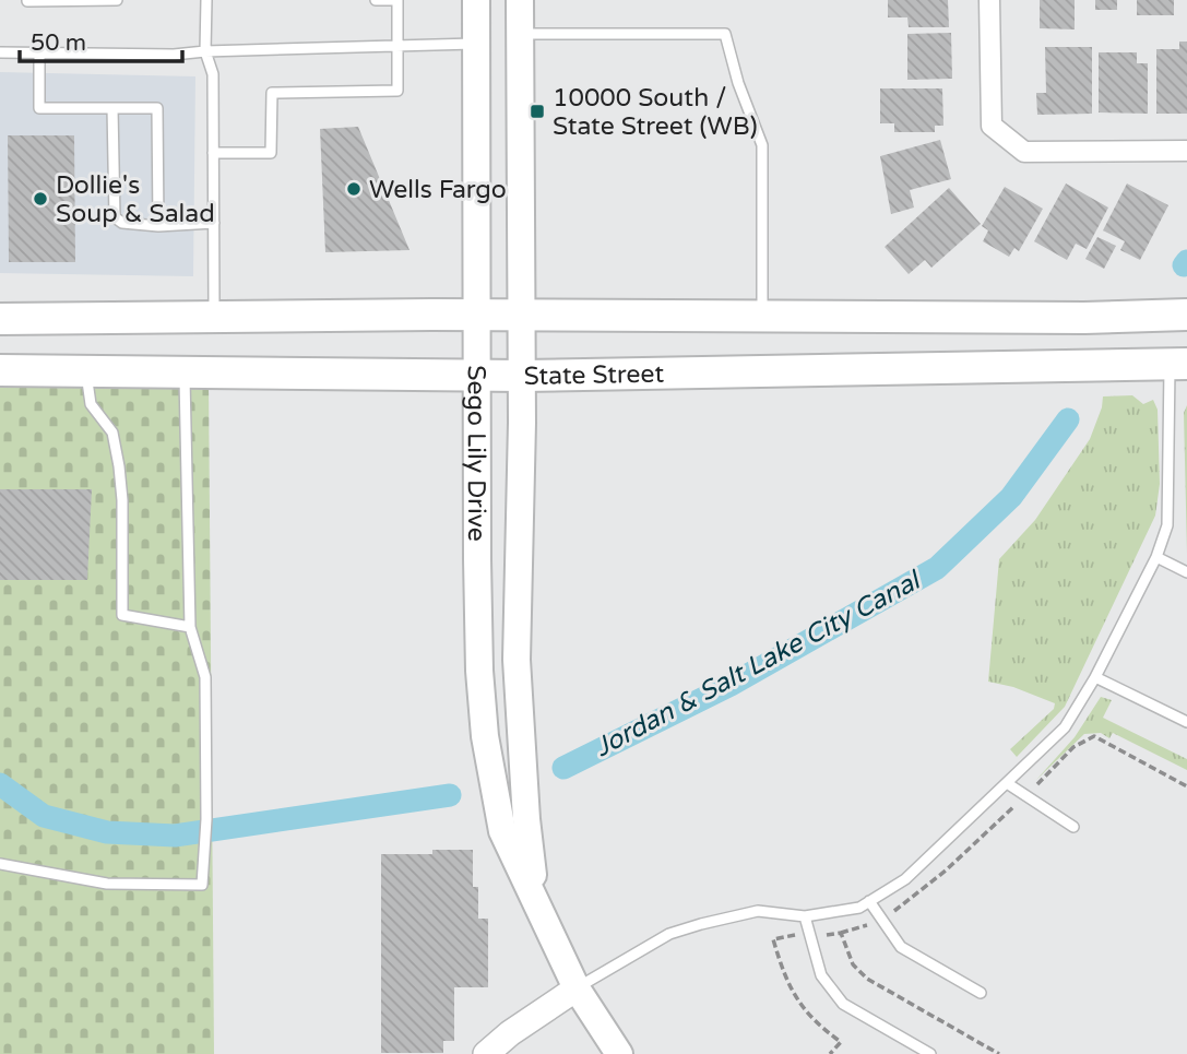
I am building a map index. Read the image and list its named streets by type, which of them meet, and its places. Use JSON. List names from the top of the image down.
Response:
{
  "streets": {
    "main road": ["State Street", "Sego Lily Drive"]
  },
  "crossings": [
    ["State Street", "Sego Lily Drive"]
  ],
  "water": ["Jordan & Salt Lake City Canal"],
  "places": {
    "transit": ["10000 South / State Street (WB)"],
    "other": ["Wells Fargo", "Dollie's Soup & Salad"]
  },
  "scale_bar": "50 m"
}
